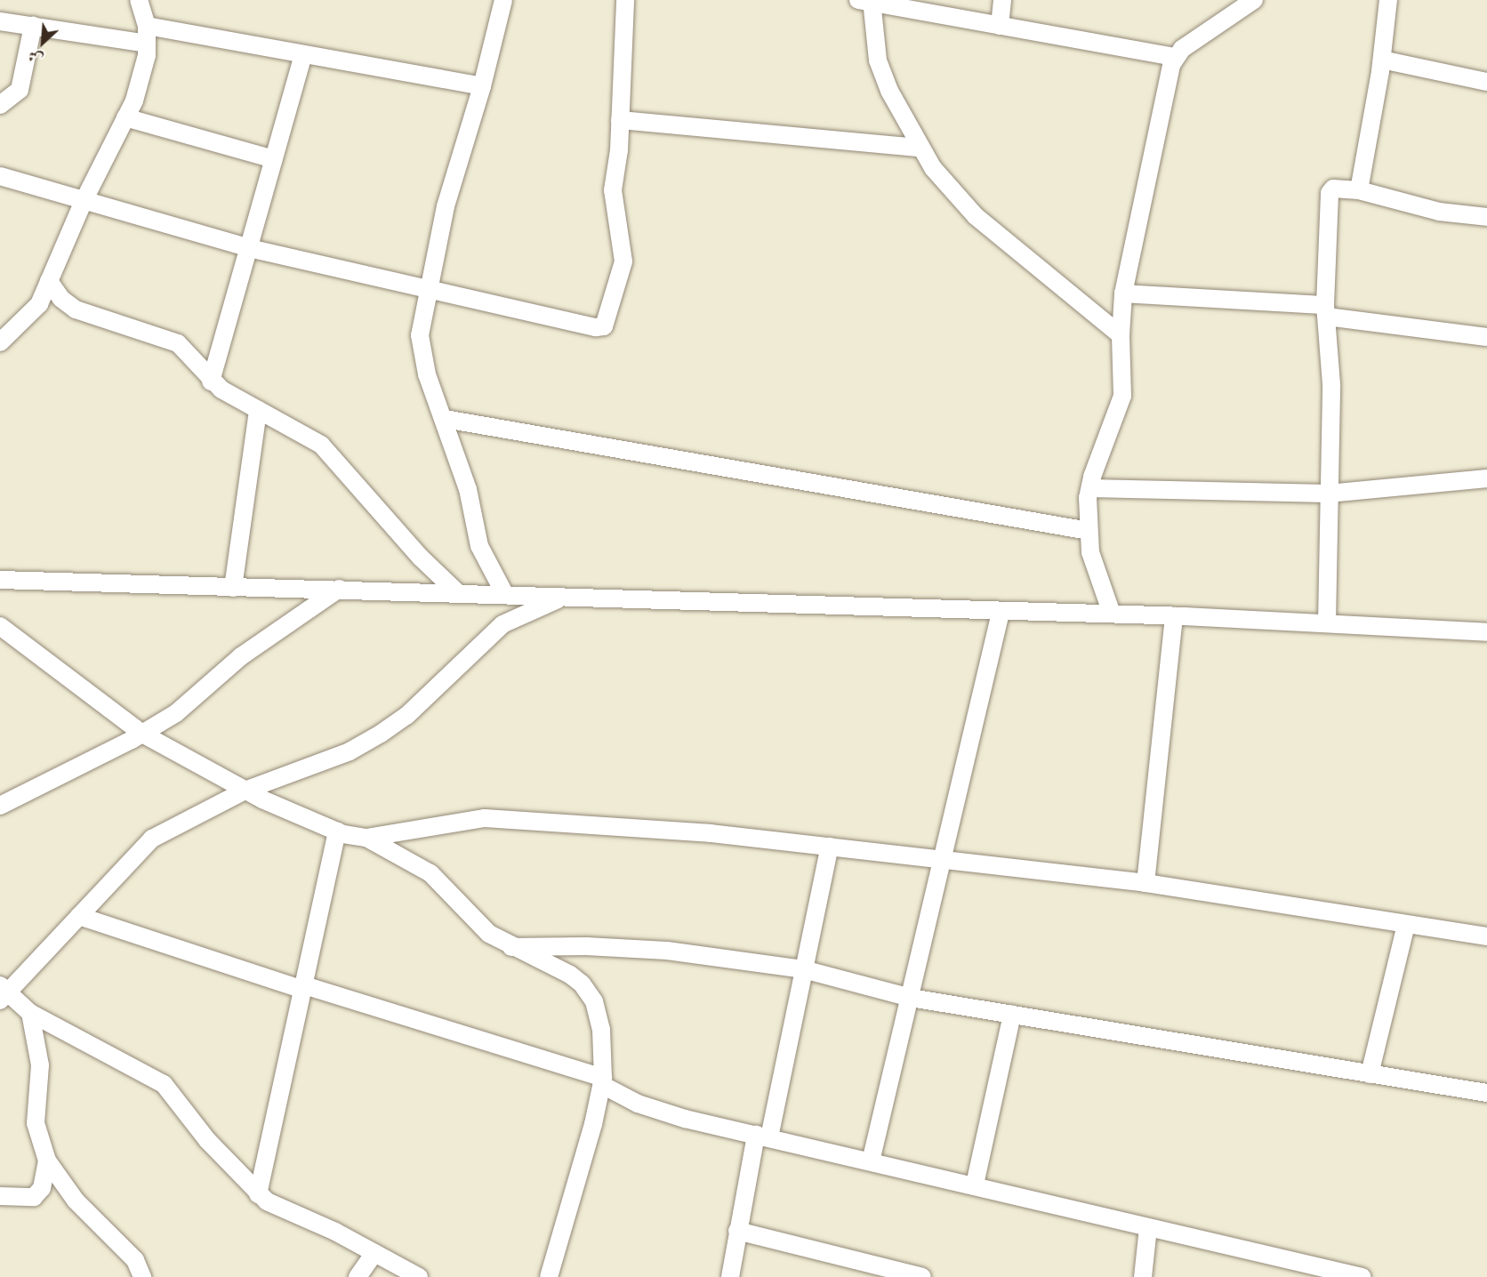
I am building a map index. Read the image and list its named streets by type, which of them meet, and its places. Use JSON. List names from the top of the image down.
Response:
{
  "north": "bottom left"
}
